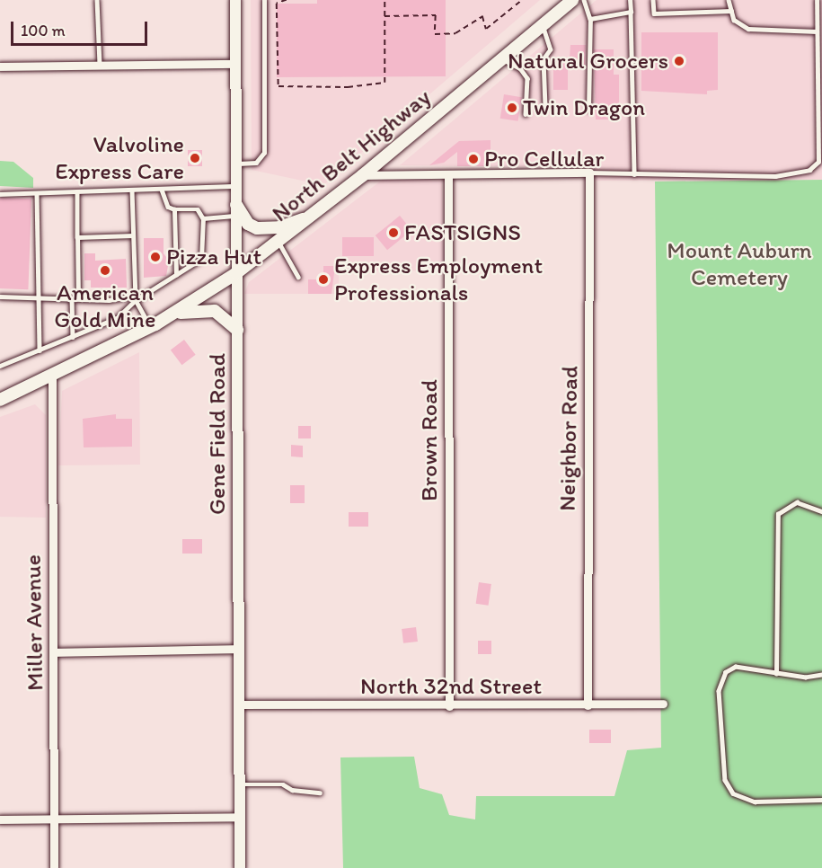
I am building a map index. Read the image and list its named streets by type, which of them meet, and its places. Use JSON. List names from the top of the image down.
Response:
{
  "streets": {
    "main road": ["North Belt Highway"],
    "street": [
      "Gene Field Road",
      "Neighbor Road",
      "Brown Road",
      "Miller Avenue",
      "North 32nd Street"
    ]
  },
  "crossings": [
    ["North Belt Highway", "Gene Field Road"],
    ["North Belt Highway", "Miller Avenue"],
    ["Gene Field Road", "North 32nd Street"],
    ["Neighbor Road", "North 32nd Street"],
    ["Brown Road", "North 32nd Street"]
  ],
  "parks": ["Mount Auburn Cemetery"],
  "places": [
    "Natural Grocers",
    "Twin Dragon",
    "Valvoline Express Care",
    "Pro Cellular",
    "FASTSIGNS",
    "Pizza Hut",
    "American Gold Mine",
    "Express Employment Professionals"
  ],
  "scale_bar": "100 m"
}
